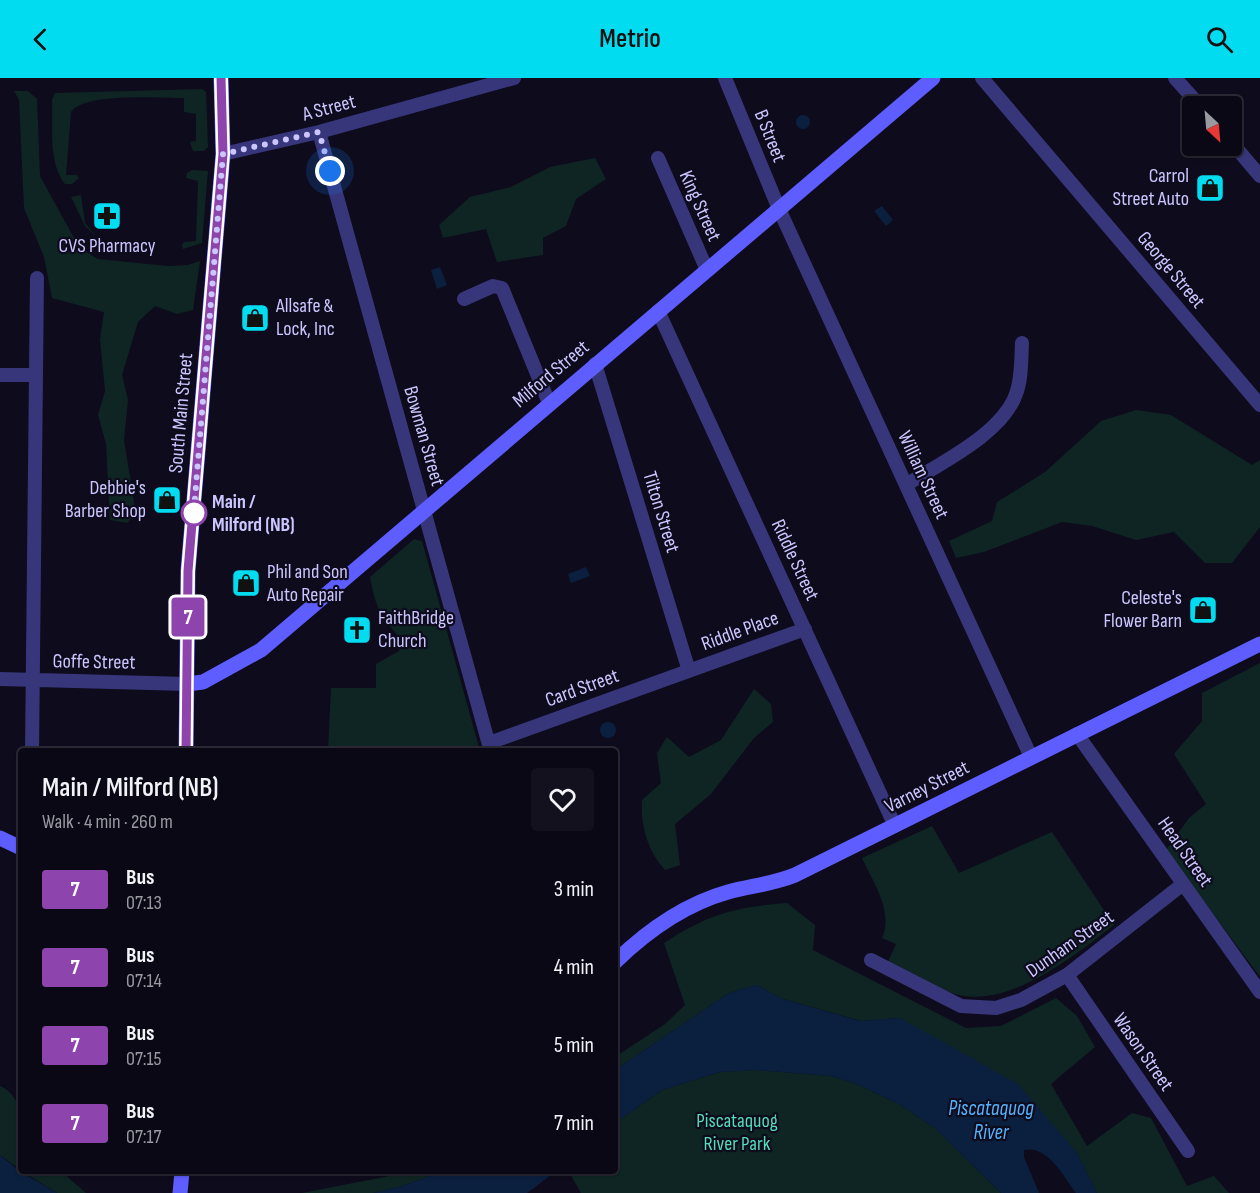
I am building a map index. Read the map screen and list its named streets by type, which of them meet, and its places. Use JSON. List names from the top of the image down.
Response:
{
  "streets": {
    "main road": ["Milford Street", "South Main Street", "Varney Street"],
    "street": [
      "A Street",
      "B Street",
      "King Street",
      "George Street",
      "Bowman Street",
      "William Street",
      "Tilton Street",
      "Riddle Street",
      "Riddle Place",
      "Goffe Street",
      "Card Street",
      "Head Street",
      "Dunham Street",
      "Wason Street"
    ]
  },
  "crossings": [
    ["A Street", "South Main Street"],
    ["A Street", "Bowman Street"],
    ["B Street", "Milford Street"],
    ["B Street", "William Street"],
    ["King Street", "Milford Street"],
    ["Milford Street", "South Main Street"],
    ["Milford Street", "Bowman Street"],
    ["Milford Street", "William Street"],
    ["Milford Street", "Tilton Street"],
    ["Milford Street", "Riddle Street"],
    ["Milford Street", "Goffe Street"],
    ["South Main Street", "Goffe Street"],
    ["Bowman Street", "Card Street"],
    ["William Street", "Varney Street"],
    ["Tilton Street", "Riddle Place"],
    ["Tilton Street", "Card Street"],
    ["Riddle Street", "Riddle Place"],
    ["Riddle Street", "Varney Street"],
    ["Riddle Place", "Card Street"],
    ["Varney Street", "Head Street"],
    ["Head Street", "Dunham Street"],
    ["Dunham Street", "Wason Street"]
  ],
  "water": ["Piscataquog River"],
  "parks": ["Piscataquog River Park"],
  "places": {
    "shop": [
      "Carrol Street Auto",
      "Allsafe & Lock, Inc",
      "Debbie's Barber Shop",
      "Phil and Son Auto Repair",
      "Celeste's Flower Barn"
    ],
    "pharmacy": ["CVS Pharmacy"],
    "other": ["Main / Milford (NB)"],
    "church": ["FaithBridge Church"]
  },
  "lines": ["bus line 7"],
  "north": "bottom right",
  "page": {
    "header": "Metrio",
    "on_map": "7",
    "heading": ["Main / Milford (NB)", "Walk · 4 min · 260 m"],
    "list": [
      {
        "mark": "7",
        "name": "Bus",
        "note": "07:13",
        "value": "3 min"
      },
      {
        "mark": "7",
        "name": "Bus",
        "note": "07:14",
        "value": "4 min"
      },
      {
        "mark": "7",
        "name": "Bus",
        "note": "07:15",
        "value": "5 min"
      },
      {
        "mark": "7",
        "name": "Bus",
        "note": "07:17",
        "value": "7 min"
      }
    ]
  }
}
